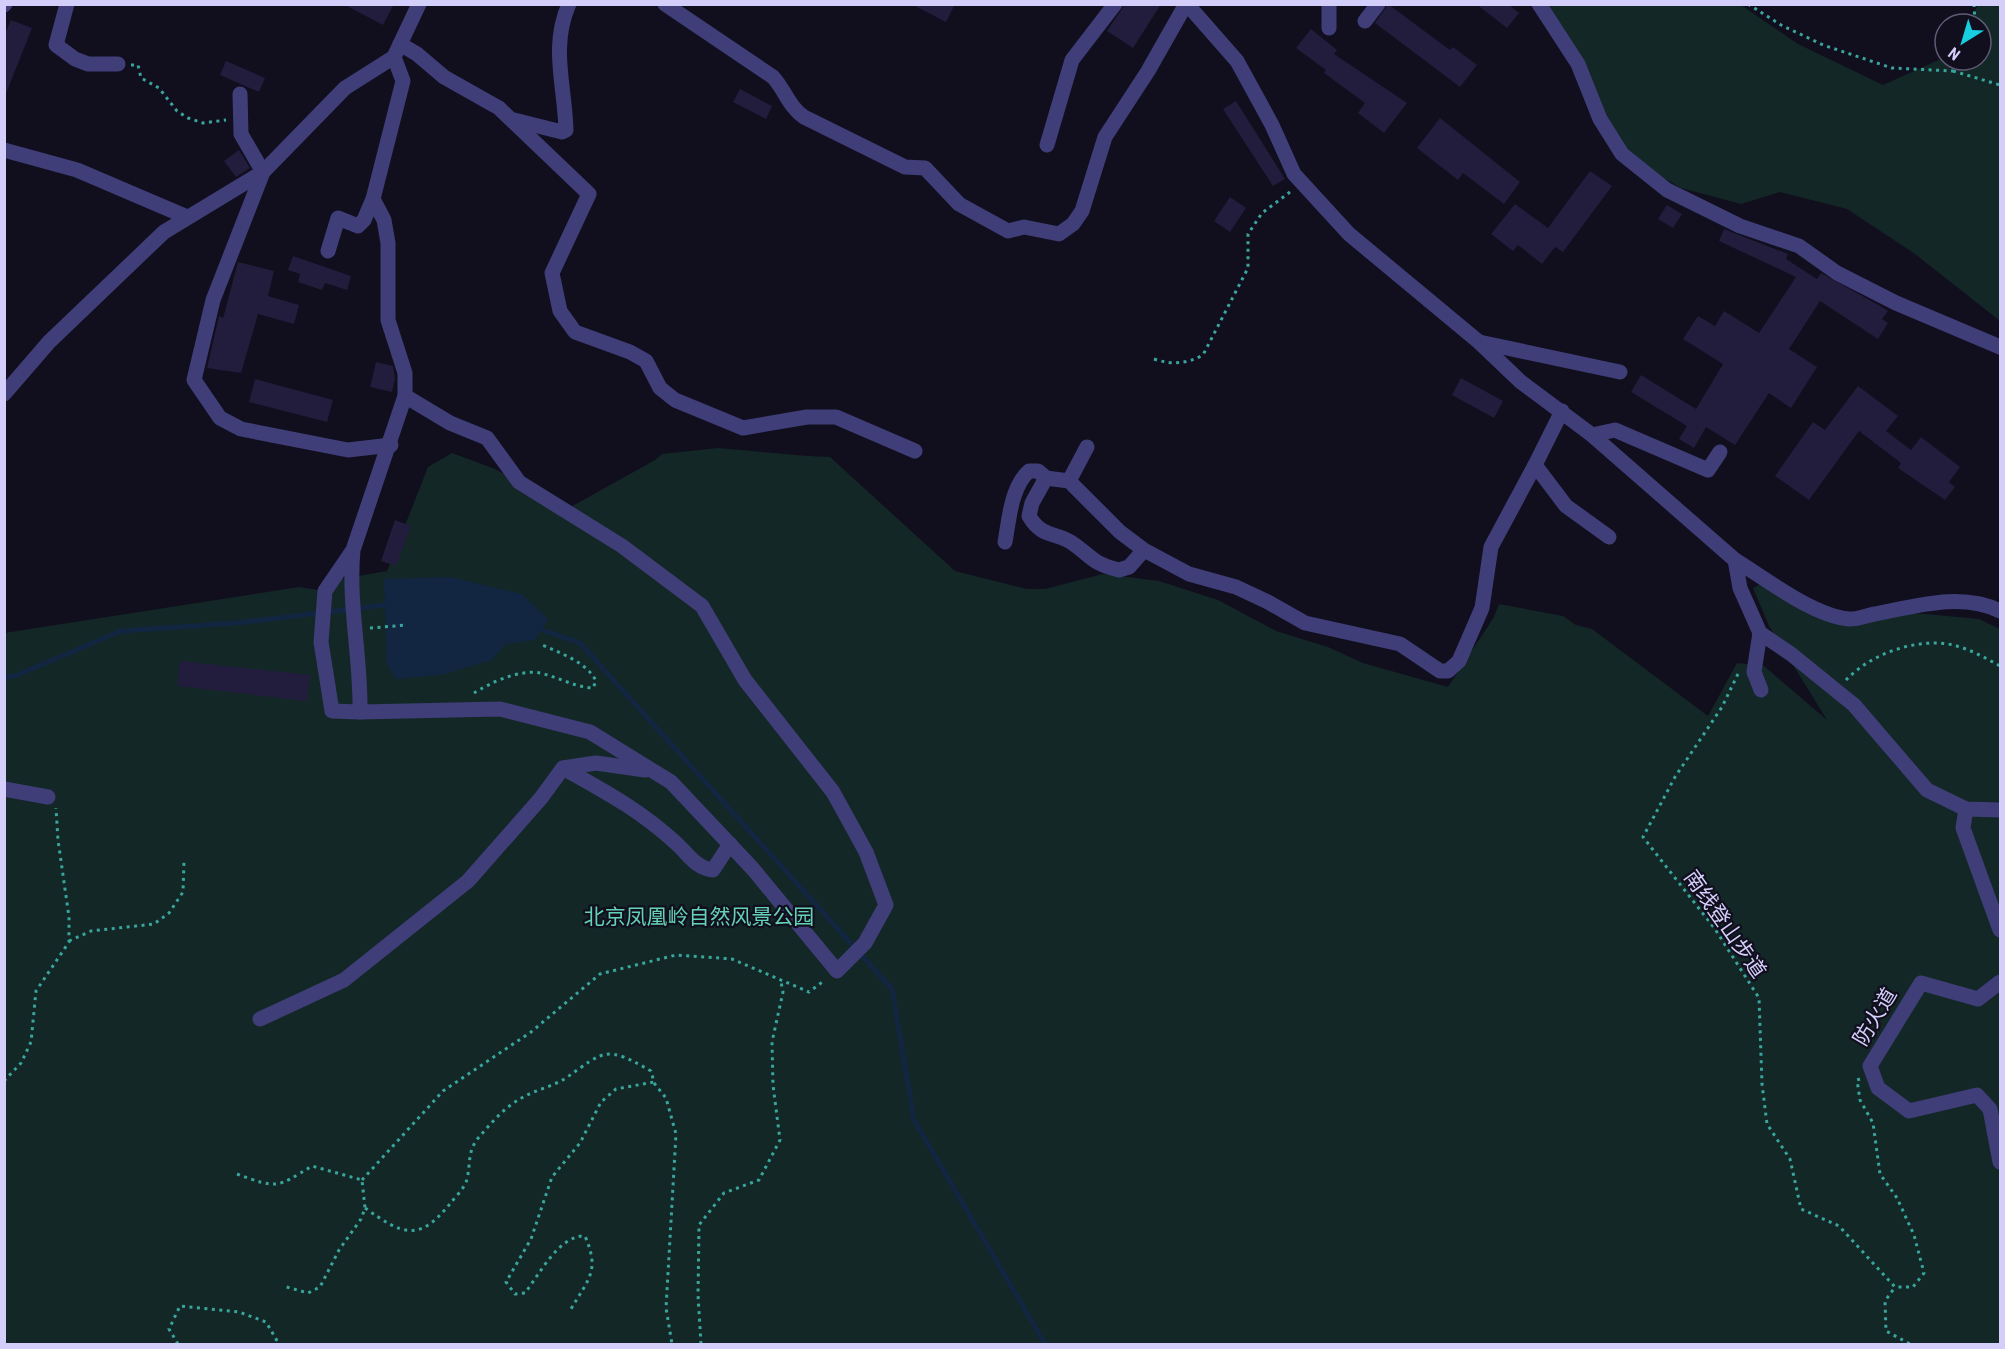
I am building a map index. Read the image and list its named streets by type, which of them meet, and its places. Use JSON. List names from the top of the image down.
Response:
{
  "streets": {
    "street": ["防火道"],
    "path": ["南线登山步道"]
  },
  "parks": ["北京凤凰岭自然风景公园"],
  "north": "bottom left"
}
